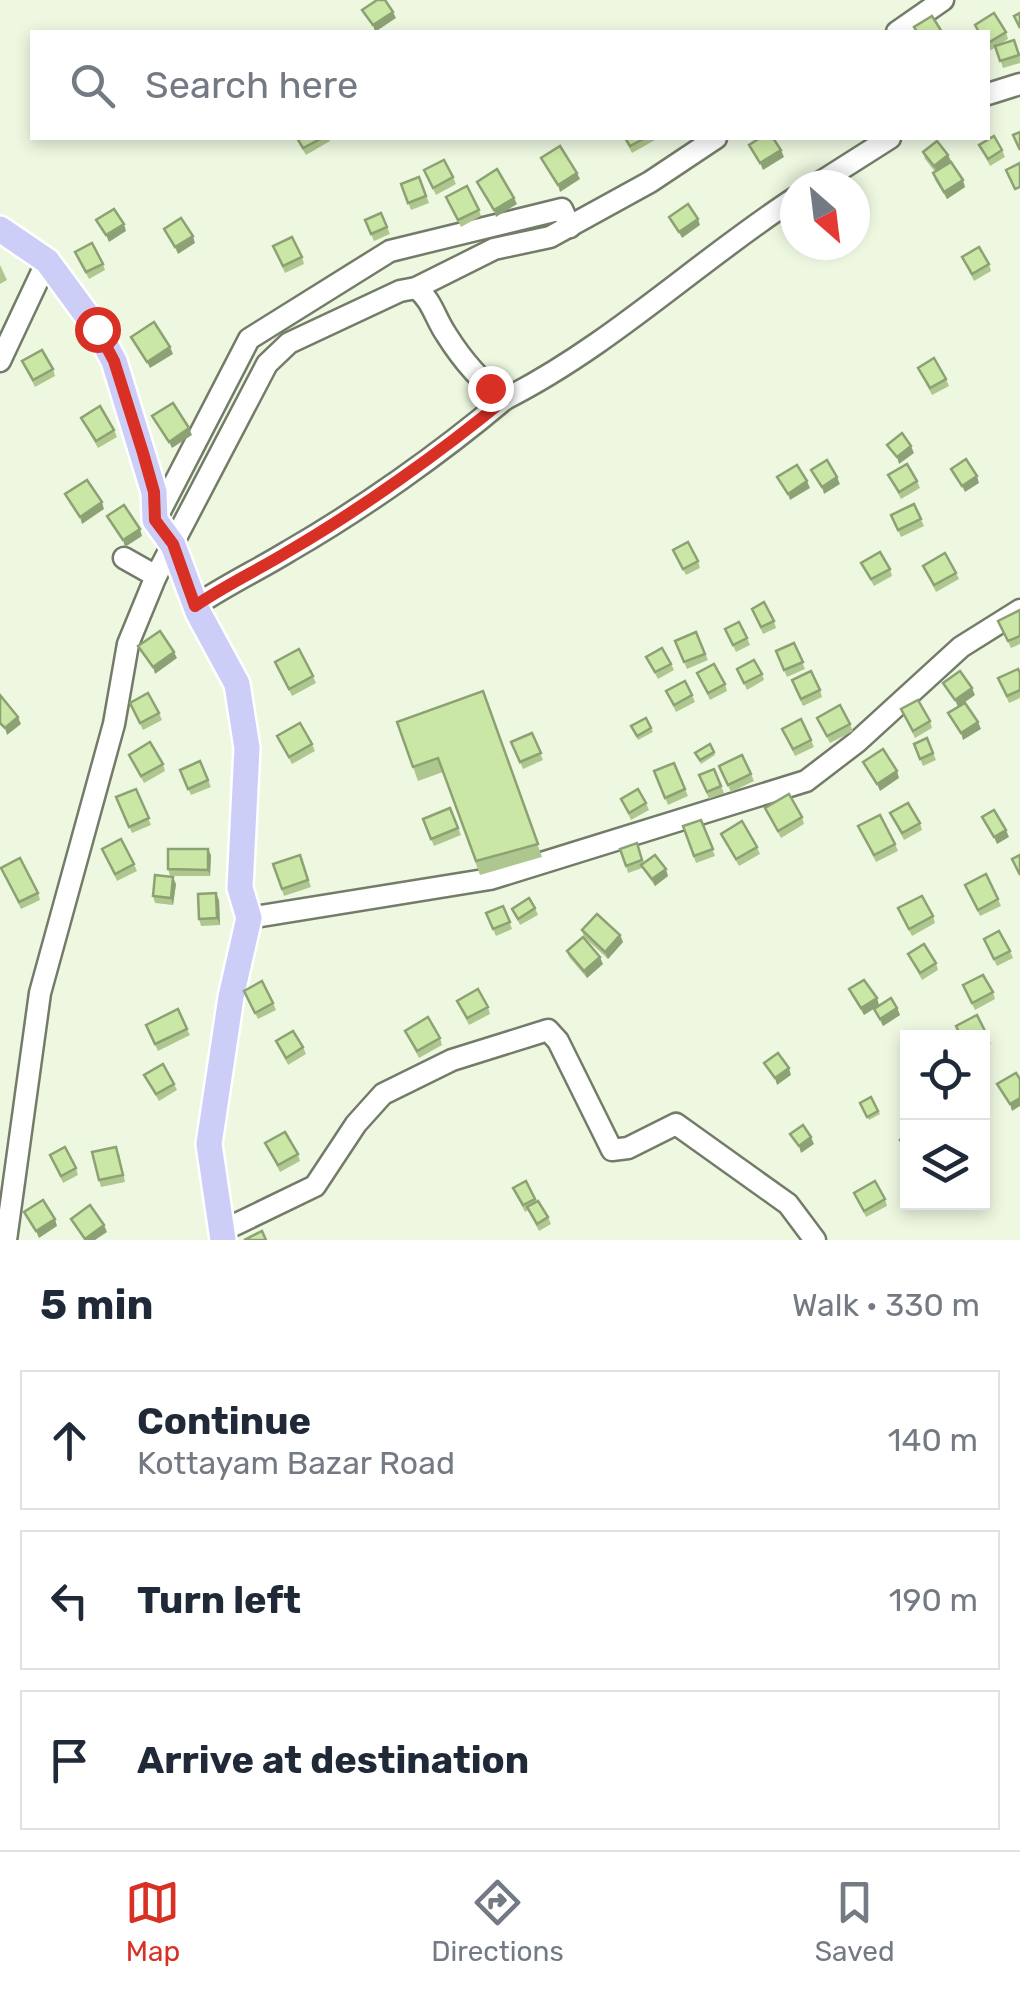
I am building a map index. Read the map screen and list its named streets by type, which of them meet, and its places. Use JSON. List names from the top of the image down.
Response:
{
  "north": "bottom right",
  "page": {
    "search": "Search here",
    "heading": ["5 min", "Walk · 330 m"],
    "list": [
      ["Continue", "Kottayam Bazar Road", "140 m"],
      ["Turn left", "190 m"],
      "Arrive at destination"
    ],
    "nav": ["Map", "Directions", "Saved"]
  }
}
